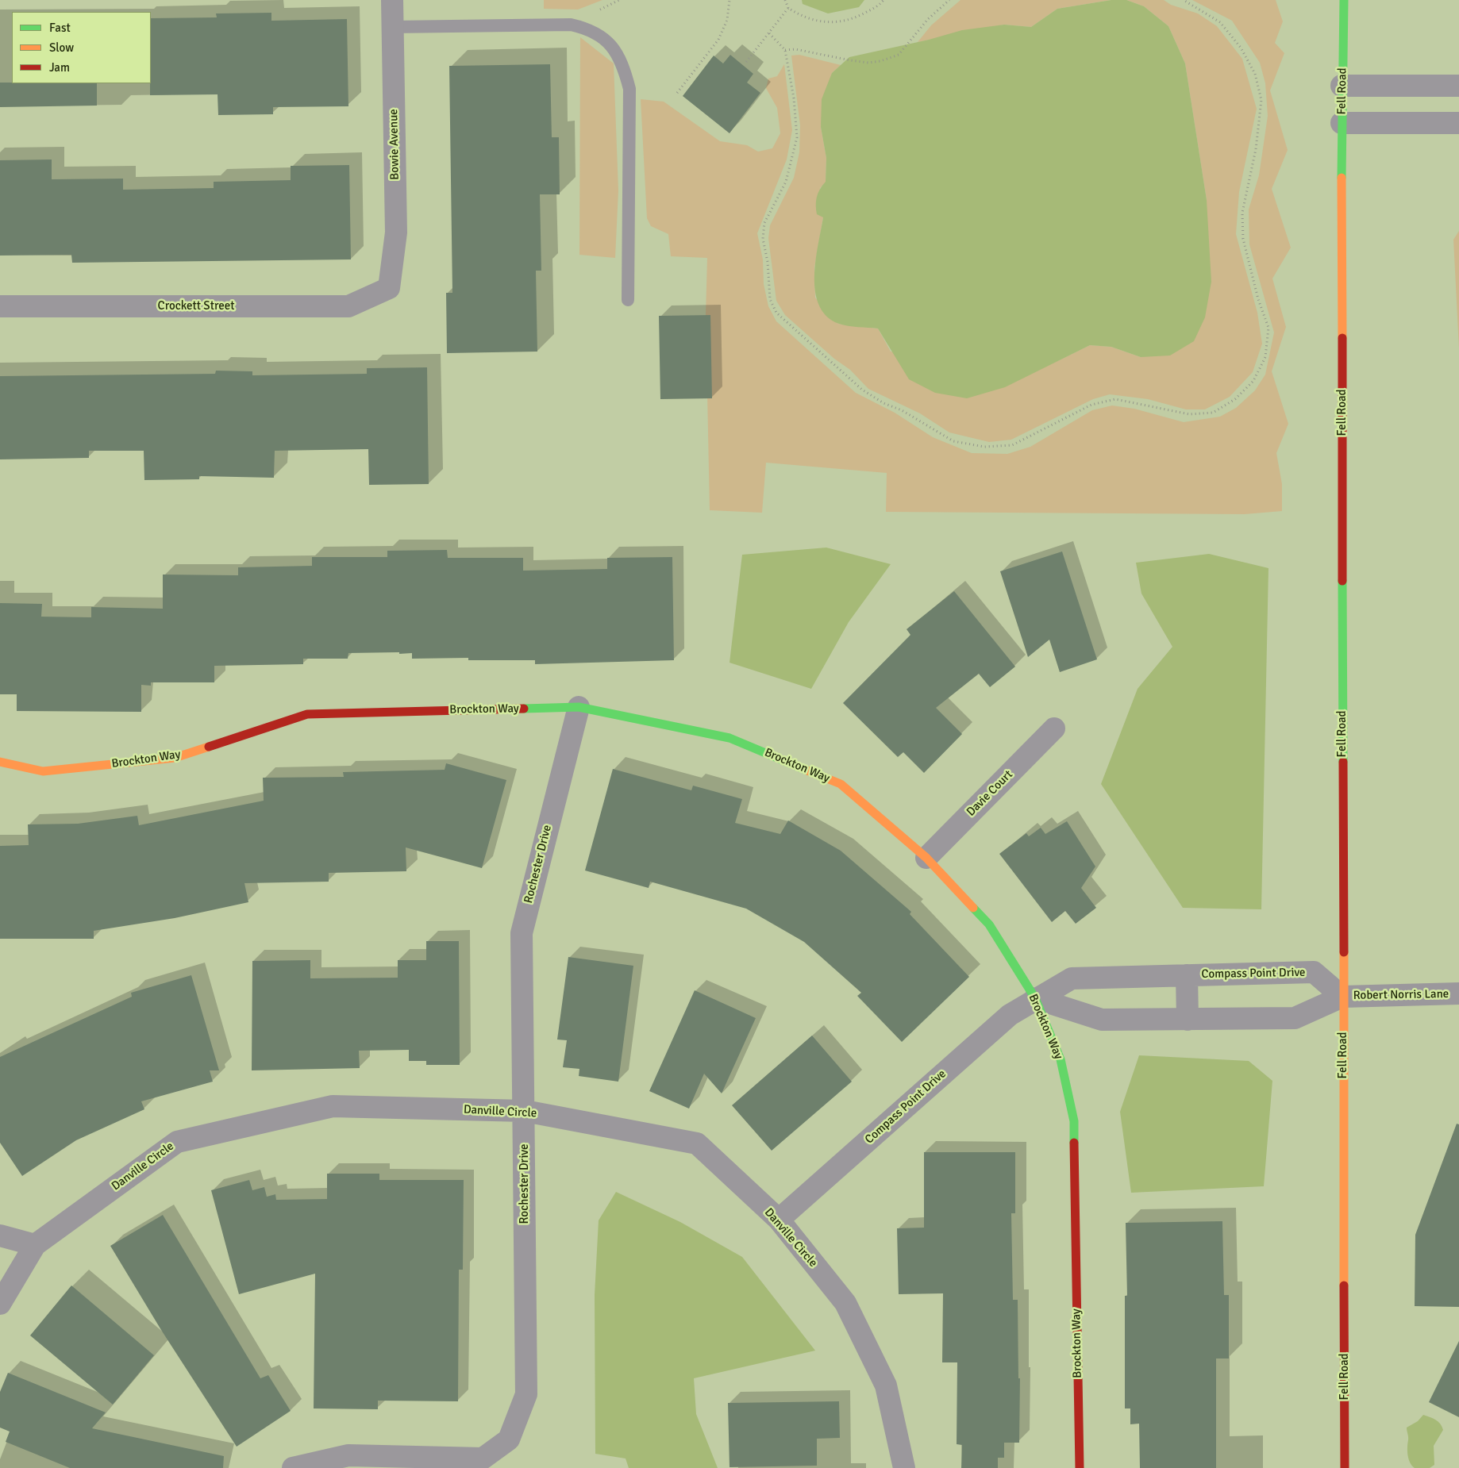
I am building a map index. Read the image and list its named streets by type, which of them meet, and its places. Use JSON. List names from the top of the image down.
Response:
{
  "streets": {
    "street": [
      "Fell Road",
      "Bowie Avenue",
      "Crockett Street",
      "Brockton Way",
      "Davie Court",
      "Rochester Drive",
      "Compass Point Drive",
      "Robert Norris Lane",
      "Danville Circle"
    ]
  },
  "crossings": [
    ["Fell Road", "Compass Point Drive"],
    ["Fell Road", "Robert Norris Lane"],
    ["Bowie Avenue", "Crockett Street"],
    ["Brockton Way", "Davie Court"],
    ["Brockton Way", "Rochester Drive"],
    ["Brockton Way", "Compass Point Drive"],
    ["Rochester Drive", "Danville Circle"],
    ["Compass Point Drive", "Robert Norris Lane"],
    ["Compass Point Drive", "Danville Circle"]
  ],
  "legend": ["Fast", "Slow", "Jam"]
}
